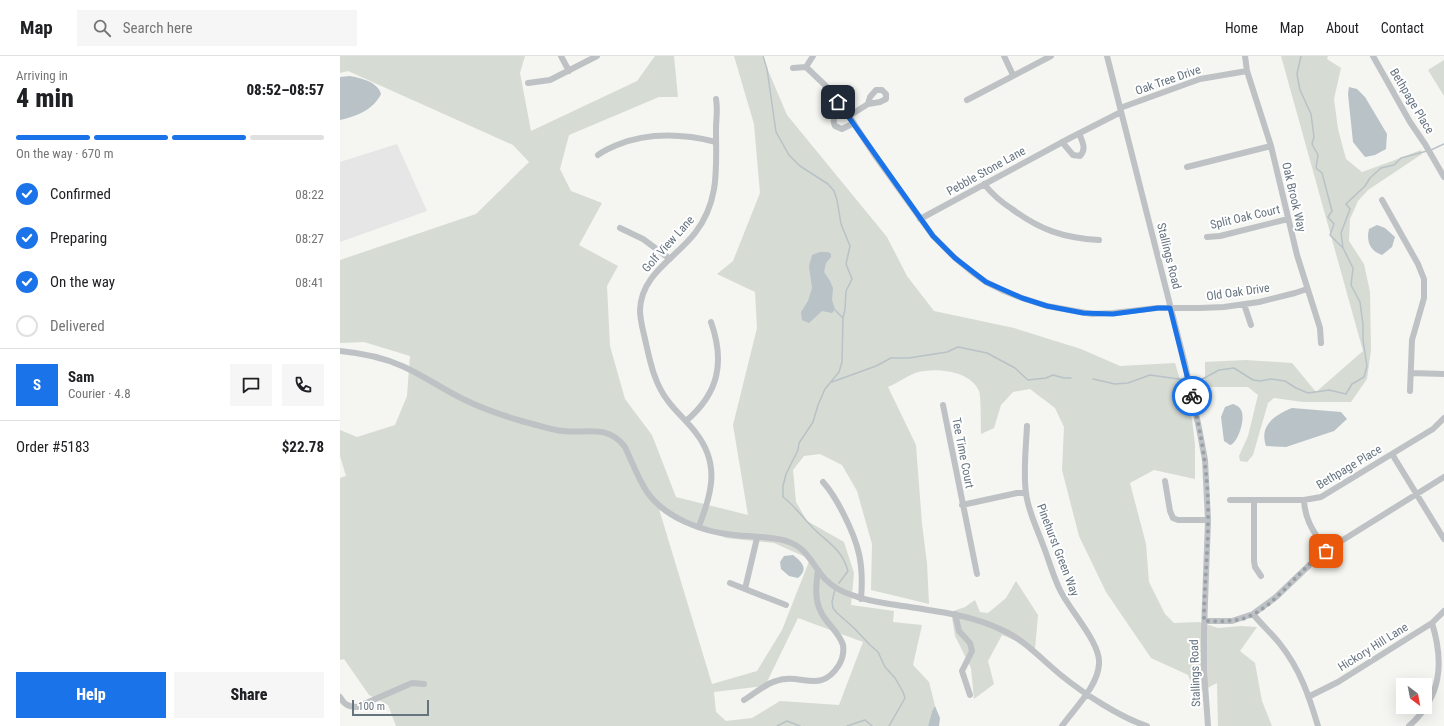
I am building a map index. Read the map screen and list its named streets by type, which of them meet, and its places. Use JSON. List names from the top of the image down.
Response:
{
  "streets": {
    "street": [
      "Oak Tree Drive",
      "Bethpage Place",
      "Pebble Stone Lane",
      "Oak Brook Way",
      "Split Oak Court",
      "Golf View Lane",
      "Stallings Road",
      "Old Oak Drive",
      "Tee Time Court",
      "Pinehurst Green Way",
      "Hickory Hill Lane"
    ]
  },
  "crossings": [
    ["Oak Tree Drive", "Pebble Stone Lane"],
    ["Oak Tree Drive", "Oak Brook Way"],
    ["Oak Tree Drive", "Stallings Road"],
    ["Pebble Stone Lane", "Stallings Road"],
    ["Pebble Stone Lane", "Old Oak Drive"],
    ["Oak Brook Way", "Split Oak Court"],
    ["Oak Brook Way", "Old Oak Drive"],
    ["Stallings Road", "Old Oak Drive"]
  ],
  "scale_bar": "100 m",
  "north": "bottom right",
  "page": {
    "header": "Map",
    "search": "Search here",
    "nav": [
      "Home",
      "Map",
      "About",
      "Contact"
    ],
    "heading": ["4 min", "Arriving in", "08:52–08:57"],
    "panel": [
      "Sam",
      "Courier · 4.8",
      "Order #5183",
      "$22.78"
    ],
    "bar": "On the way · 670 m",
    "list": [
      ["Confirmed", "08:22"],
      ["Preparing", "08:27"],
      ["On the way", "08:41"],
      "Delivered"
    ],
    "round": "S",
    "buttons": ["Help", "Share"],
    "scale": "100 m"
  }
}
